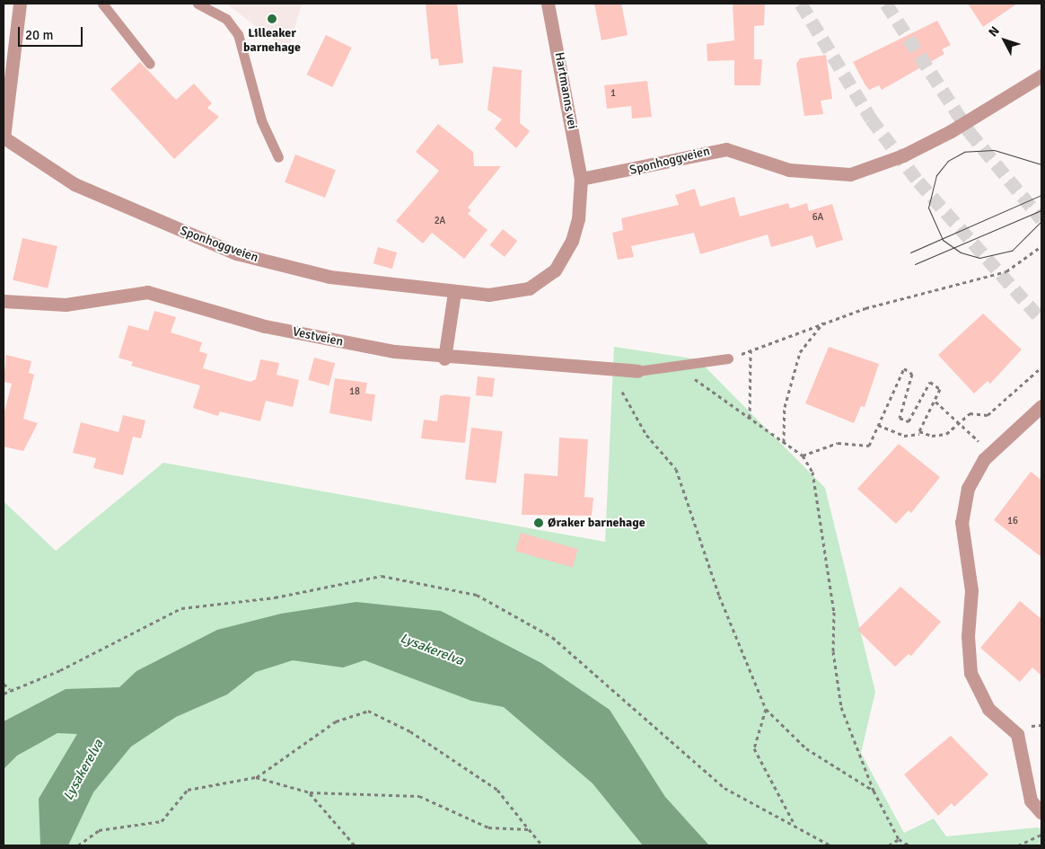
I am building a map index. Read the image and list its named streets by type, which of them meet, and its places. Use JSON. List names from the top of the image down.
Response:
{
  "streets": {
    "street": ["Hartmanns vei", "Sponhoggveien", "Vestveien"]
  },
  "crossings": [
    ["Hartmanns vei", "Sponhoggveien"]
  ],
  "water": ["Lysakerelva"],
  "places": ["Lilleaker barnehage", "Øraker barnehage"],
  "house_numbers": [
    "1",
    "6A",
    "2A",
    "18",
    "16"
  ],
  "scale_bar": "20 m",
  "north": "top left"
}
